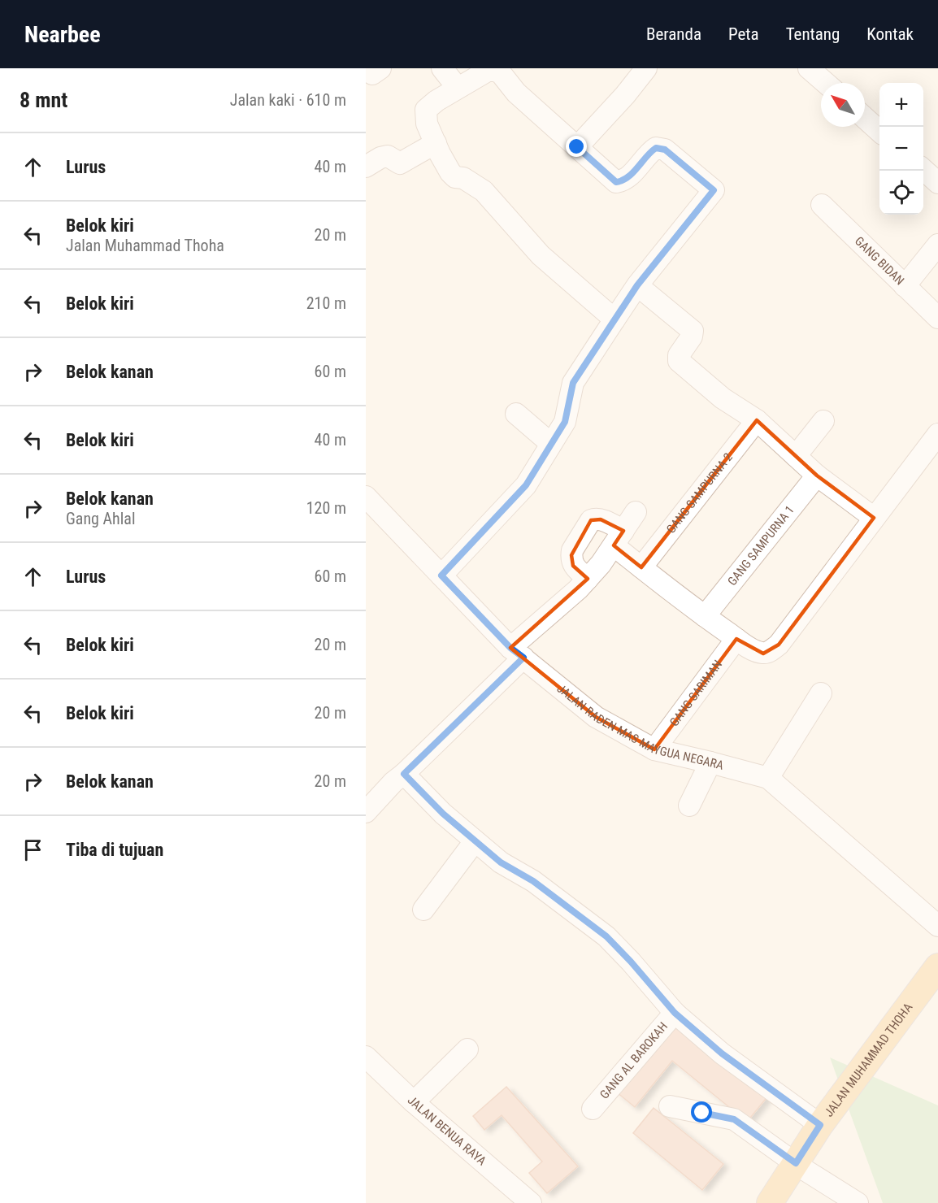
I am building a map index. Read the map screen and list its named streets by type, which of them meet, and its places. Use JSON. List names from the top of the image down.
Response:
{
  "streets": {
    "main road": ["JALAN MUHAMMAD THOHA"],
    "street": [
      "GANG BIDAN",
      "GANG SAMPURNA 2",
      "GANG SAMPURNA 1",
      "GANG SARIMAN",
      "JALAN RADEN MAS MAYGUA NEGARA",
      "GANG AL BAROKAH",
      "JALAN BENUA RAYA"
    ]
  },
  "crossings": [
    ["GANG SARIMAN", "JALAN RADEN MAS MAYGUA NEGARA"]
  ],
  "north": "top left",
  "page": {
    "header": "Nearbee",
    "nav": [
      "Beranda",
      "Peta",
      "Tentang",
      "Kontak"
    ],
    "heading": ["8 mnt", "Jalan kaki · 610 m"],
    "map_buttons": ["+", "−"],
    "list": [
      ["Lurus", "40 m"],
      ["Belok kiri", "Jalan Muhammad Thoha", "20 m"],
      ["Belok kiri", "210 m"],
      ["Belok kanan", "60 m"],
      ["Belok kiri", "40 m"],
      ["Belok kanan", "Gang Ahlal", "120 m"],
      ["Lurus", "60 m"],
      ["Belok kiri", "20 m"],
      ["Belok kiri", "20 m"],
      ["Belok kanan", "20 m"],
      "Tiba di tujuan"
    ]
  }
}
